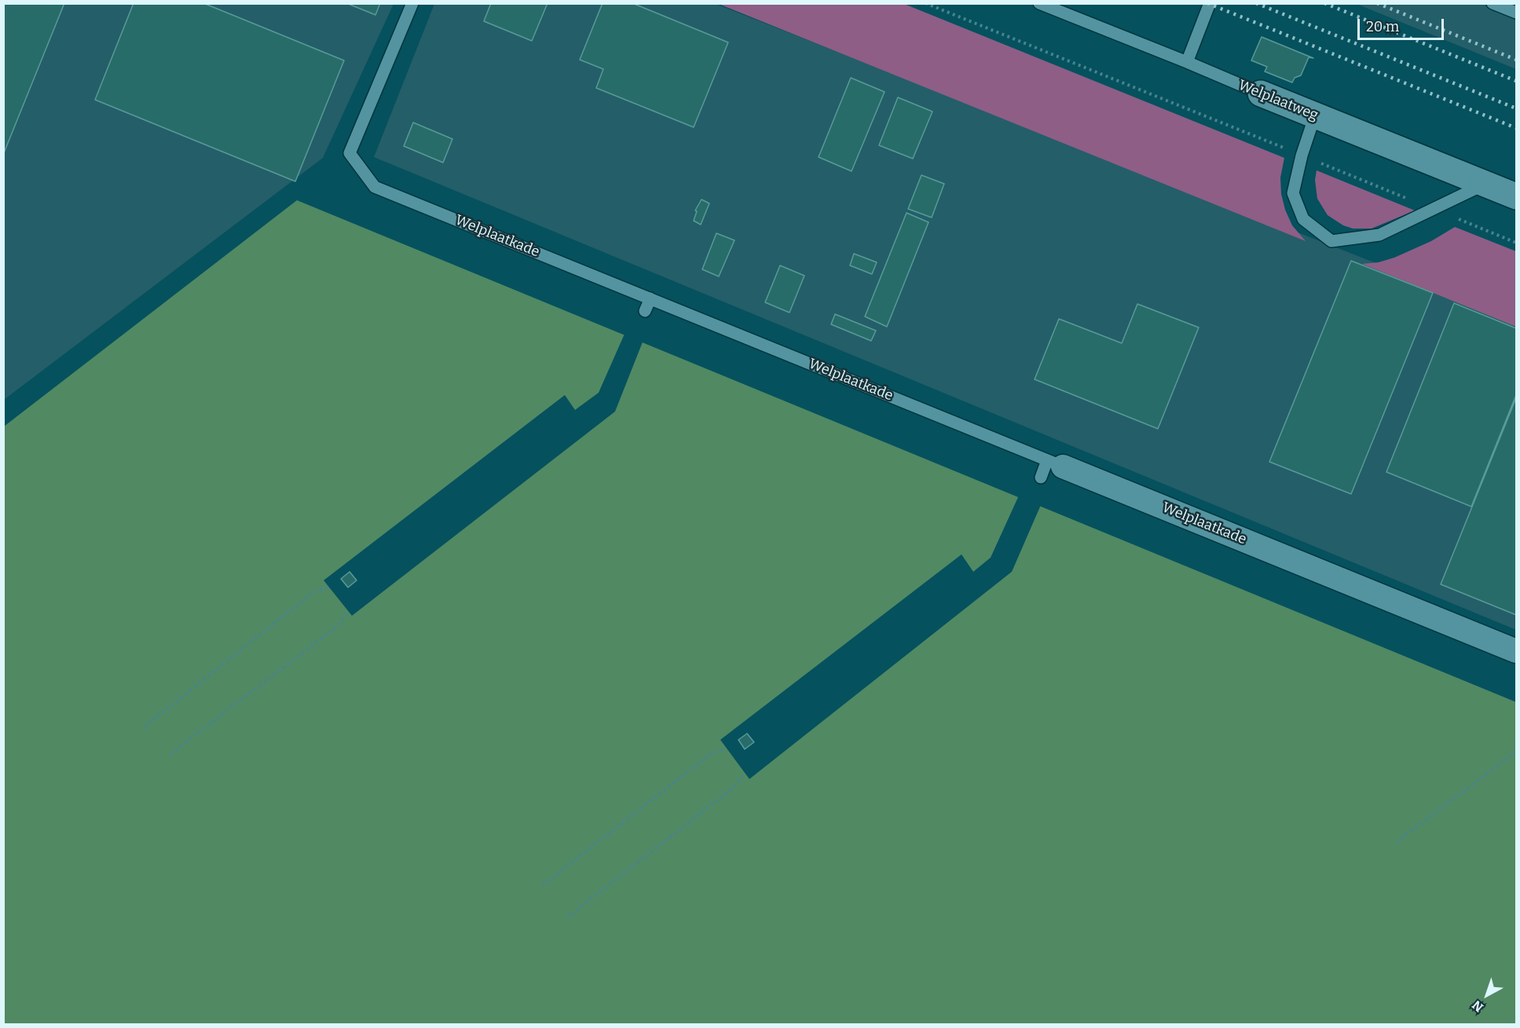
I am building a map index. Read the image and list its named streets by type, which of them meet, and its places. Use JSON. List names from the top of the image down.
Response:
{
  "streets": {
    "street": ["Welplaatweg", "Welplaatkade"]
  },
  "scale_bar": "20 m",
  "north": "bottom left"
}
